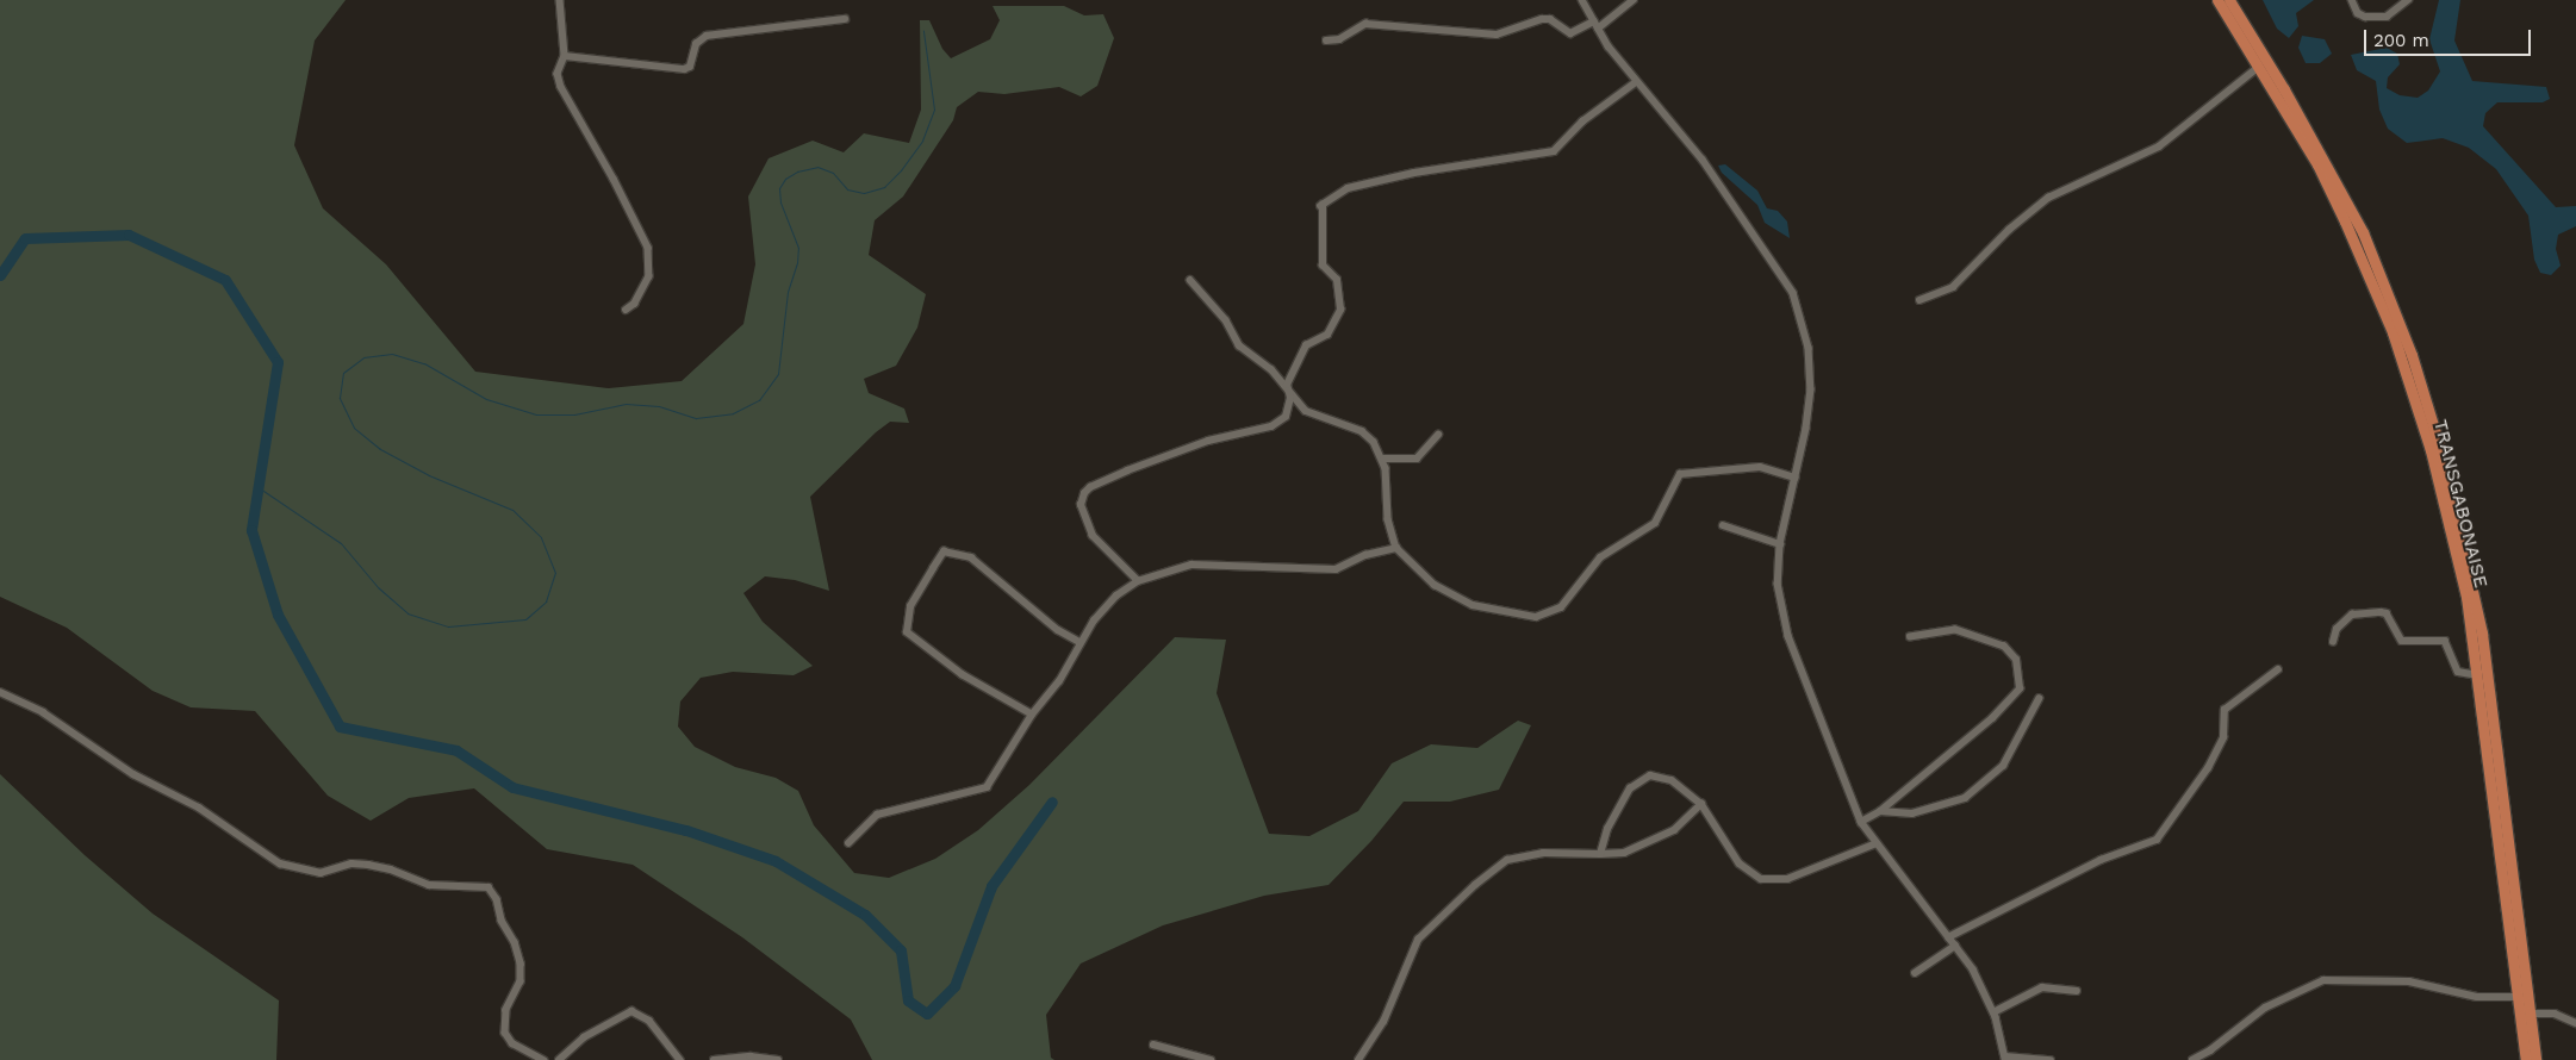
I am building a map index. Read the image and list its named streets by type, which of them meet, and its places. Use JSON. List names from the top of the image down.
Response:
{
  "streets": {
    "highway": ["TRANSGABONAISE"]
  },
  "scale_bar": "200 m"
}
